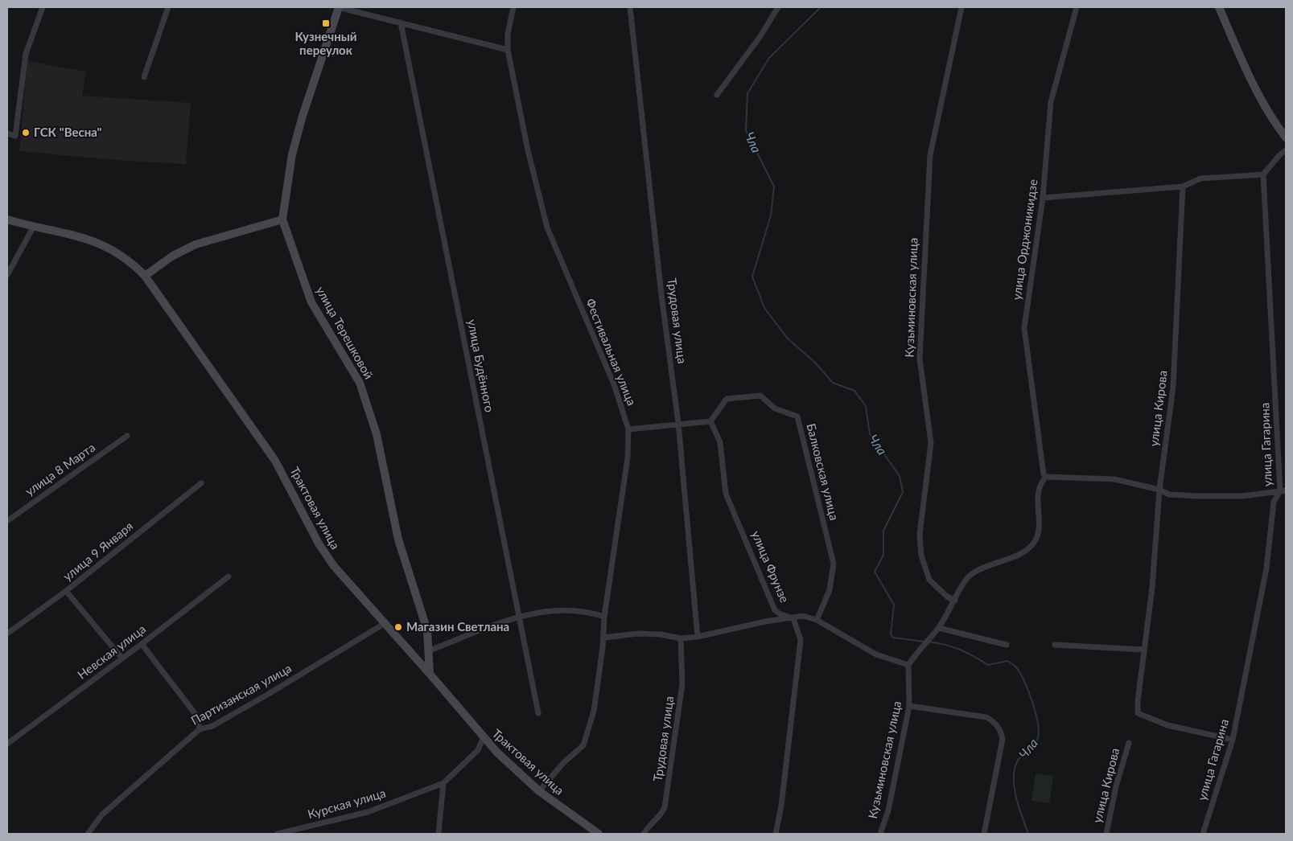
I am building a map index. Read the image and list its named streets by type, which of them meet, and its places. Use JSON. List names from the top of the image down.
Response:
{
  "streets": {
    "street": [
      "улица Орджоникидзе",
      "Кузьминовская улица",
      "Трудовая улица",
      "улица Терешковой",
      "Фестивальная улица",
      "улица Будённого",
      "улица Кирова",
      "улица Гагарина",
      "улица 8 Марта",
      "Балковская улица",
      "Трактовая улица",
      "улица 9 Января",
      "улица Фрунзе",
      "Невская улица",
      "Партизанская улица",
      "Курская улица"
    ]
  },
  "crossings": [
    ["улица Терешковой", "Трактовая улица"],
    ["Фестивальная улица", "Трактовая улица"],
    ["улица Кирова", "улица Гагарина"],
    ["Балковская улица", "улица Фрунзе"],
    ["Трактовая улица", "Партизанская улица"]
  ],
  "water": ["Чла"],
  "places": {
    "transit": ["Кузнечный переулок"],
    "other": ["ГСК \"Весна\"", "Магазин Светлана"]
  }
}
